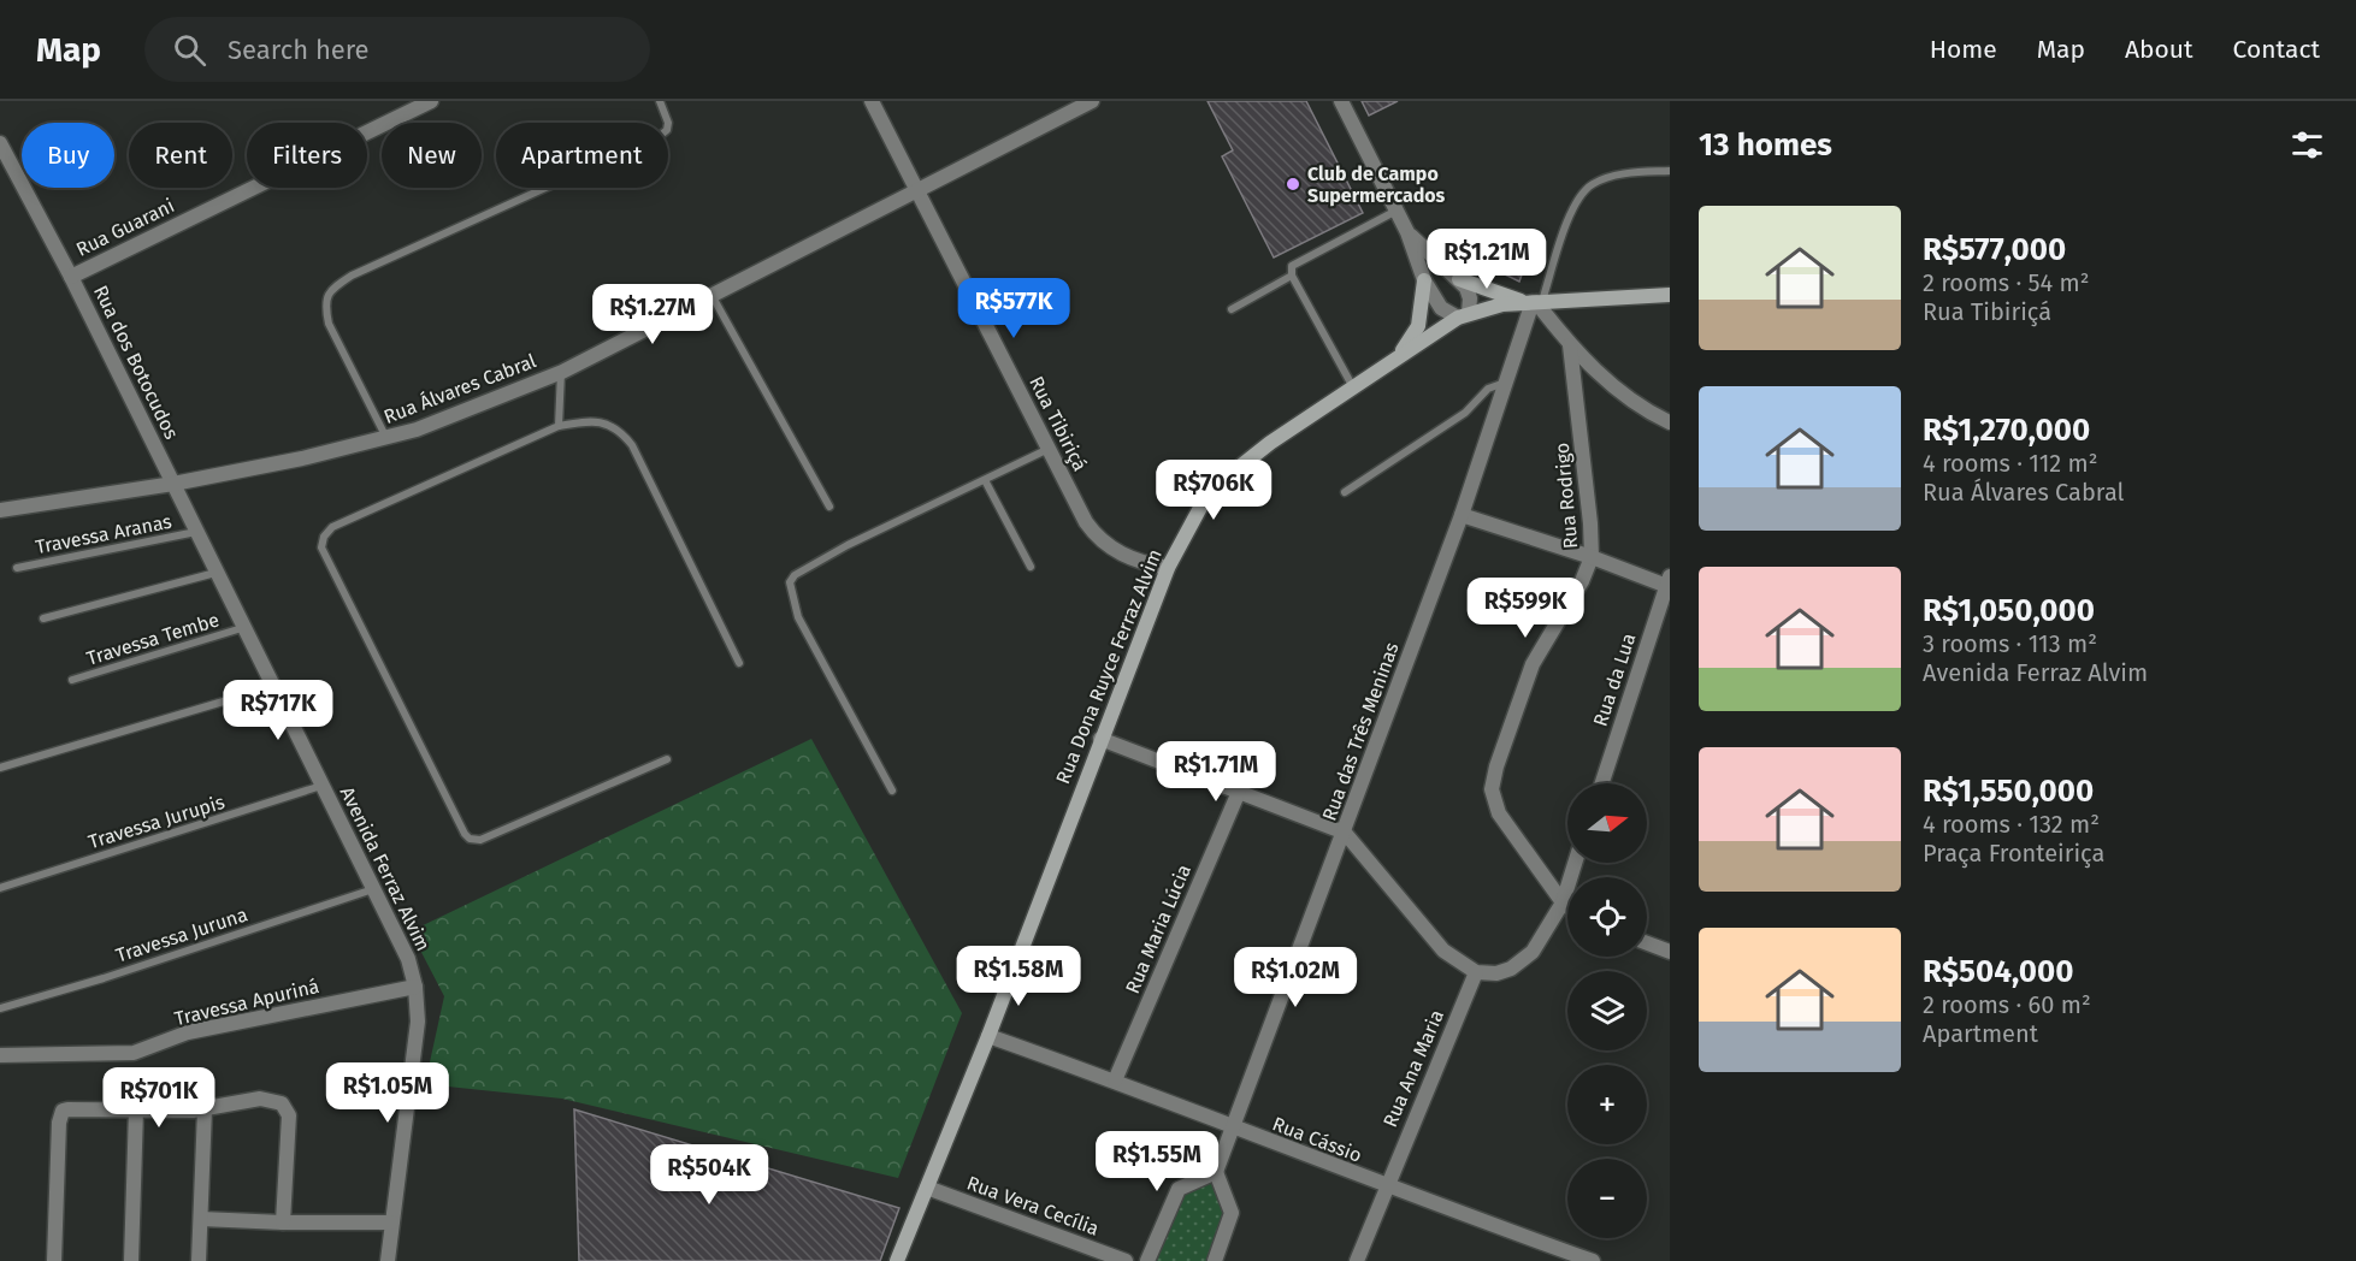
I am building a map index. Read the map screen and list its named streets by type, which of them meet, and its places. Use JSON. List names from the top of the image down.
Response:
{
  "streets": {
    "main road": ["Rua Dona Ruyce Ferraz Alvim"],
    "street": [
      "Rua Guarani",
      "Rua dos Botocudos",
      "Rua Álvares Cabral",
      "Rua Tibiriçá",
      "Rua Rodrigo",
      "Rua da Lua",
      "Rua das Três Meninas",
      "Avenida Ferraz Alvim",
      "Rua Maria Lúcia",
      "Travessa Apuriná",
      "Rua Ana Maria",
      "Rua Cássio",
      "Rua Vera Cecília"
    ],
    "lane": [
      "Travessa Aranas",
      "Travessa Tembe",
      "Travessa Jurupis",
      "Travessa Juruna"
    ]
  },
  "crossings": [
    ["Rua Guarani", "Rua dos Botocudos"],
    ["Rua dos Botocudos", "Rua Álvares Cabral"],
    ["Rua dos Botocudos", "Avenida Ferraz Alvim"],
    ["Rua Álvares Cabral", "Rua Tibiriçá"],
    ["Rua Álvares Cabral", "Avenida Ferraz Alvim"],
    ["Rua Tibiriçá", "Rua Dona Ruyce Ferraz Alvim"],
    ["Travessa Aranas", "Avenida Ferraz Alvim"],
    ["Travessa Tembe", "Avenida Ferraz Alvim"],
    ["Rua Dona Ruyce Ferraz Alvim", "Rua das Três Meninas"],
    ["Rua Dona Ruyce Ferraz Alvim", "Rua Cássio"],
    ["Rua Dona Ruyce Ferraz Alvim", "Rua Vera Cecília"],
    ["Rua das Três Meninas", "Rua Cássio"],
    ["Travessa Jurupis", "Avenida Ferraz Alvim"],
    ["Avenida Ferraz Alvim", "Travessa Juruna"],
    ["Avenida Ferraz Alvim", "Travessa Apuriná"],
    ["Rua Maria Lúcia", "Rua Cássio"],
    ["Rua Ana Maria", "Rua Cássio"]
  ],
  "places": ["Club de Campo Supermercados"],
  "north": "right",
  "page": {
    "header": "Map",
    "search": "Search here",
    "nav": [
      "Home",
      "Map",
      "About",
      "Contact"
    ],
    "heading": "13 homes",
    "chip": [
      "Buy",
      "Rent",
      "Filters",
      "New",
      "Apartment"
    ],
    "list": [
      {
        "name": "R$577,000",
        "note": "2 rooms · 54 m² · Rua Tibiriçá"
      },
      {
        "name": "R$1,270,000",
        "note": "4 rooms · 112 m² · Rua Álvares Cabral"
      },
      {
        "name": "R$1,050,000",
        "note": "3 rooms · 113 m² · Avenida Ferraz Alvim"
      },
      {
        "name": "R$1,550,000",
        "note": "4 rooms · 132 m² · Praça Fronteiriça"
      },
      {
        "name": "R$504,000",
        "note": "2 rooms · 60 m² · Apartment"
      }
    ],
    "price": [
      "R$1.21M",
      "R$577K",
      "R$1.27M",
      "R$706K",
      "R$599K",
      "R$717K",
      "R$1.71M",
      "R$1.58M",
      "R$1.02M",
      "R$1.05M",
      "R$701K",
      "R$1.55M",
      "R$504K"
    ],
    "map_buttons": ["+", "−"]
  }
}
